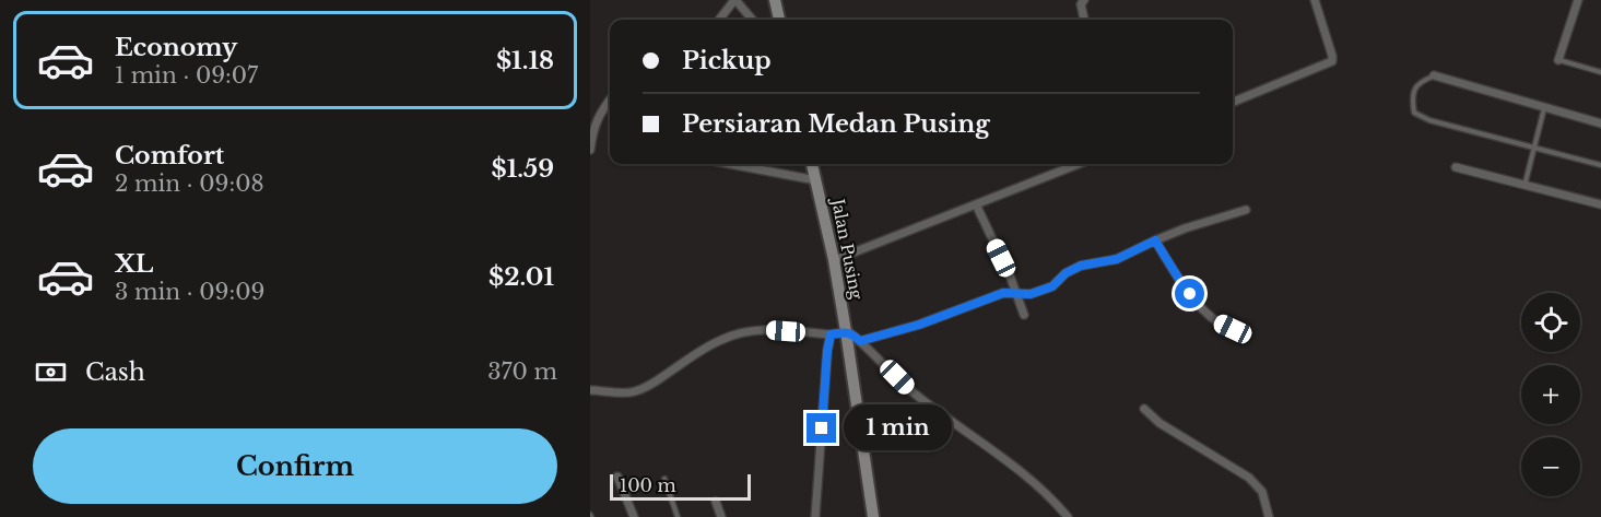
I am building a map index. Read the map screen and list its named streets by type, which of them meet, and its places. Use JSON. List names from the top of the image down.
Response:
{
  "streets": {
    "main road": ["Jalan Pusing"]
  },
  "scale_bar": "100 m",
  "page": {
    "list": [
      {
        "name": "Economy",
        "note": "1 min · 09:07",
        "value": "$1.18"
      },
      {
        "name": "Comfort",
        "note": "2 min · 09:08",
        "value": "$1.59"
      },
      {
        "name": "XL",
        "note": "3 min · 09:09",
        "value": "$2.01"
      }
    ],
    "banner": ["Pickup", "Persiaran Medan Pusing"],
    "map_buttons": ["+", "−"],
    "pay": ["Cash", "370 m"],
    "bubble": "1 min",
    "buttons": "Confirm",
    "scale": "100 m"
  }
}
